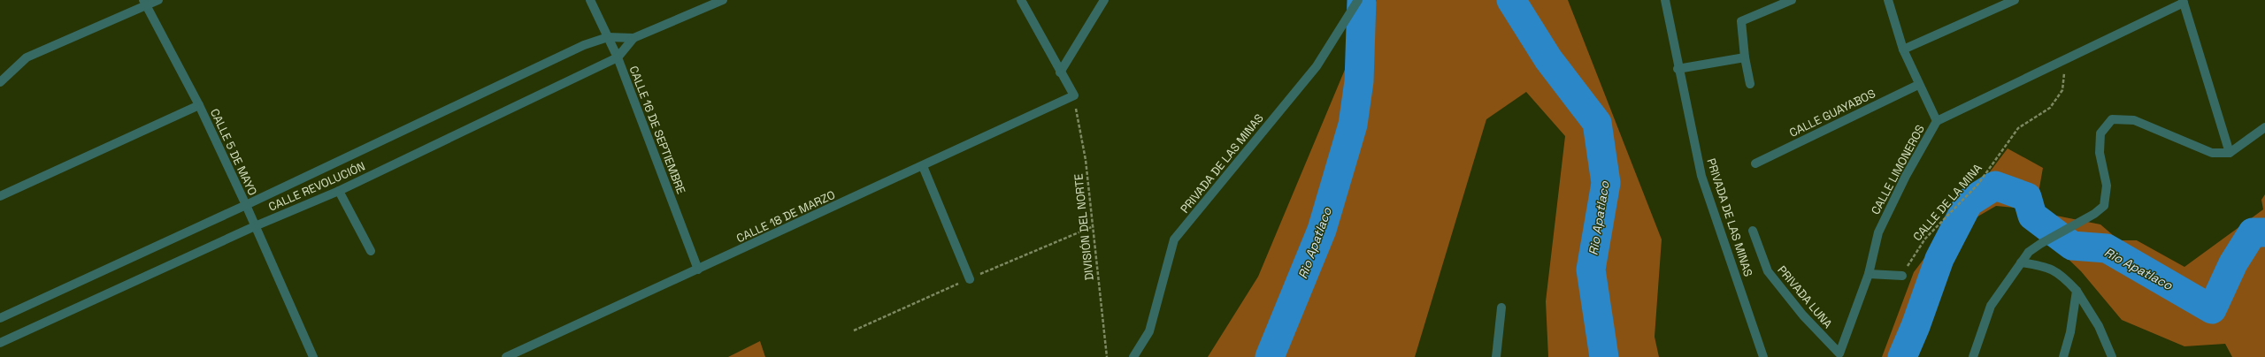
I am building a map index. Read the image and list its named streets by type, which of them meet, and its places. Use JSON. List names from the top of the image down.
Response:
{
  "streets": {
    "street": [
      "CALLE GUAYABOS",
      "CALLE 16 DE SEPTIEMBRE",
      "CALLE 5 DE MAYO",
      "PRIVADA DE LAS MINAS",
      "CALLE LIMONEROS",
      "CALLE REVOLUCIÓN",
      "CALLE 18 DE MARZO",
      "PRIVADA LUNA"
    ],
    "path": ["CALLE DE LA MINA", "DIVISIÓN DEL NORTE"]
  },
  "crossings": [
    ["CALLE GUAYABOS", "CALLE LIMONEROS"],
    ["CALLE 16 DE SEPTIEMBRE", "CALLE REVOLUCIÓN"],
    ["CALLE 16 DE SEPTIEMBRE", "CALLE 18 DE MARZO"],
    ["CALLE 5 DE MAYO", "CALLE REVOLUCIÓN"],
    ["CALLE LIMONEROS", "PRIVADA LUNA"],
    ["CALLE 18 DE MARZO", "DIVISIÓN DEL NORTE"]
  ],
  "water": ["Rio Apatlaco"]
}
